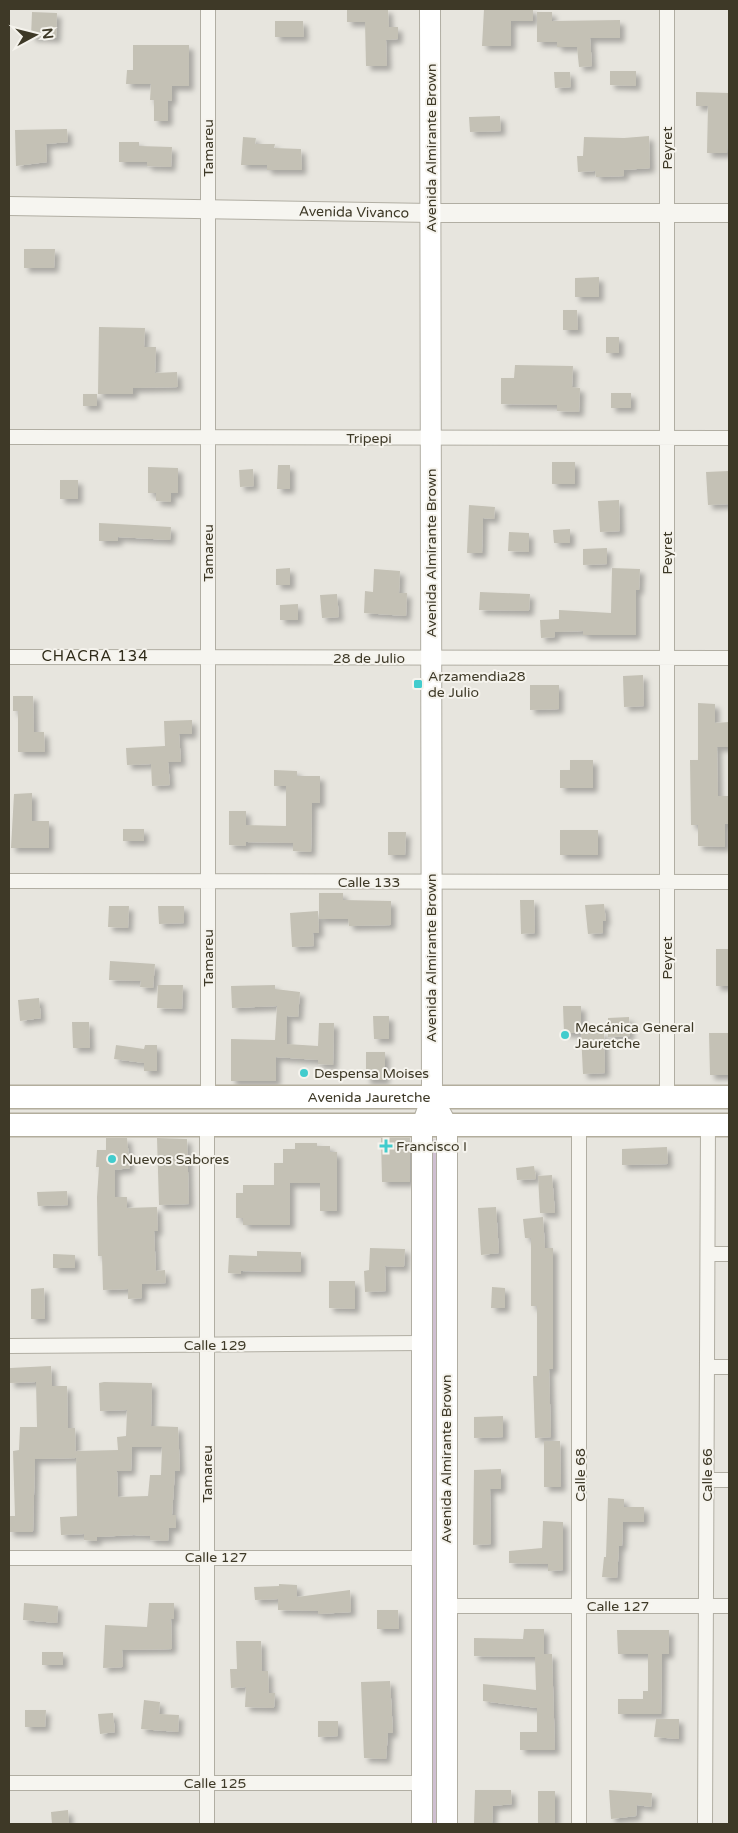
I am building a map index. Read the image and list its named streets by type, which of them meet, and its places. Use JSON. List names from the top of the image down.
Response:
{
  "streets": {
    "main road": ["Avenida Almirante Brown", "Avenida Jauretche"],
    "street": [
      "Tamareu",
      "Peyret",
      "Avenida Vivanco",
      "Tripepi",
      "28 de Julio",
      "Calle 133",
      "Calle 129",
      "Calle 68",
      "Calle 66",
      "Calle 127",
      "Calle 125"
    ]
  },
  "crossings": [
    ["Tamareu", "Avenida Vivanco"],
    ["Tamareu", "Tripepi"],
    ["Tamareu", "28 de Julio"],
    ["Tamareu", "Calle 133"],
    ["Tamareu", "Avenida Jauretche"],
    ["Tamareu", "Calle 129"],
    ["Tamareu", "Calle 127"],
    ["Tamareu", "Calle 125"],
    ["Avenida Almirante Brown", "Avenida Vivanco"],
    ["Avenida Almirante Brown", "Tripepi"],
    ["Avenida Almirante Brown", "28 de Julio"],
    ["Avenida Almirante Brown", "Calle 133"],
    ["Avenida Almirante Brown", "Avenida Jauretche"],
    ["Avenida Almirante Brown", "Calle 129"],
    ["Avenida Almirante Brown", "Calle 127"],
    ["Avenida Almirante Brown", "Calle 125"],
    ["Peyret", "Avenida Vivanco"],
    ["Peyret", "Tripepi"],
    ["Peyret", "28 de Julio"],
    ["Peyret", "Calle 133"],
    ["Peyret", "Avenida Jauretche"],
    ["Avenida Jauretche", "Calle 68"],
    ["Avenida Jauretche", "Calle 66"],
    ["Calle 68", "Calle 127"],
    ["Calle 66", "Calle 127"]
  ],
  "districts": ["CHACRA 134"],
  "places": {
    "transit": ["Arzamendia28 de Julio"],
    "other": ["Mecánica General Jauretche", "Despensa Moises", "Nuevos Sabores"],
    "health": ["Francisco I"]
  },
  "north": "right"
}
